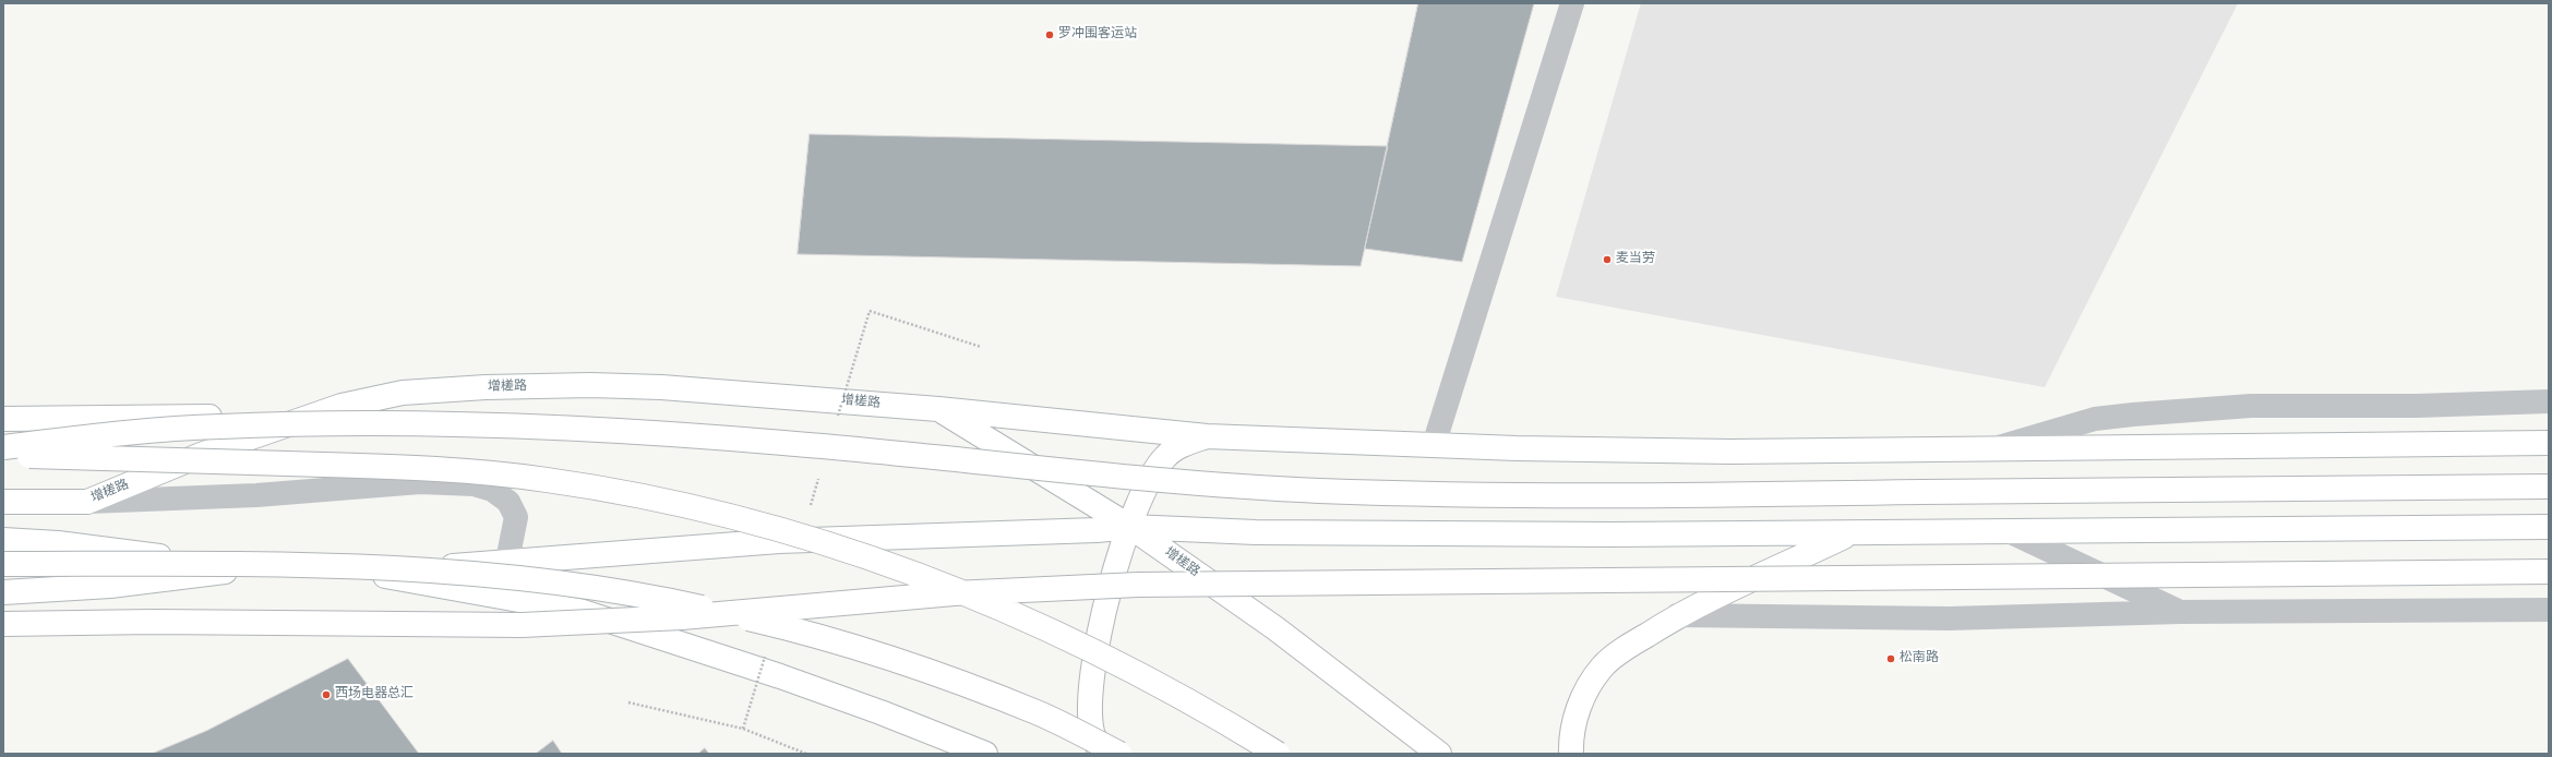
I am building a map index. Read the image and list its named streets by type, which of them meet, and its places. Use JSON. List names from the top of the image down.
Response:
{
  "streets": {
    "main road": ["增槎路"]
  },
  "places": [
    "罗冲围客运站",
    "麦当劳",
    "松南路",
    "西场电器总汇"
  ]
}
